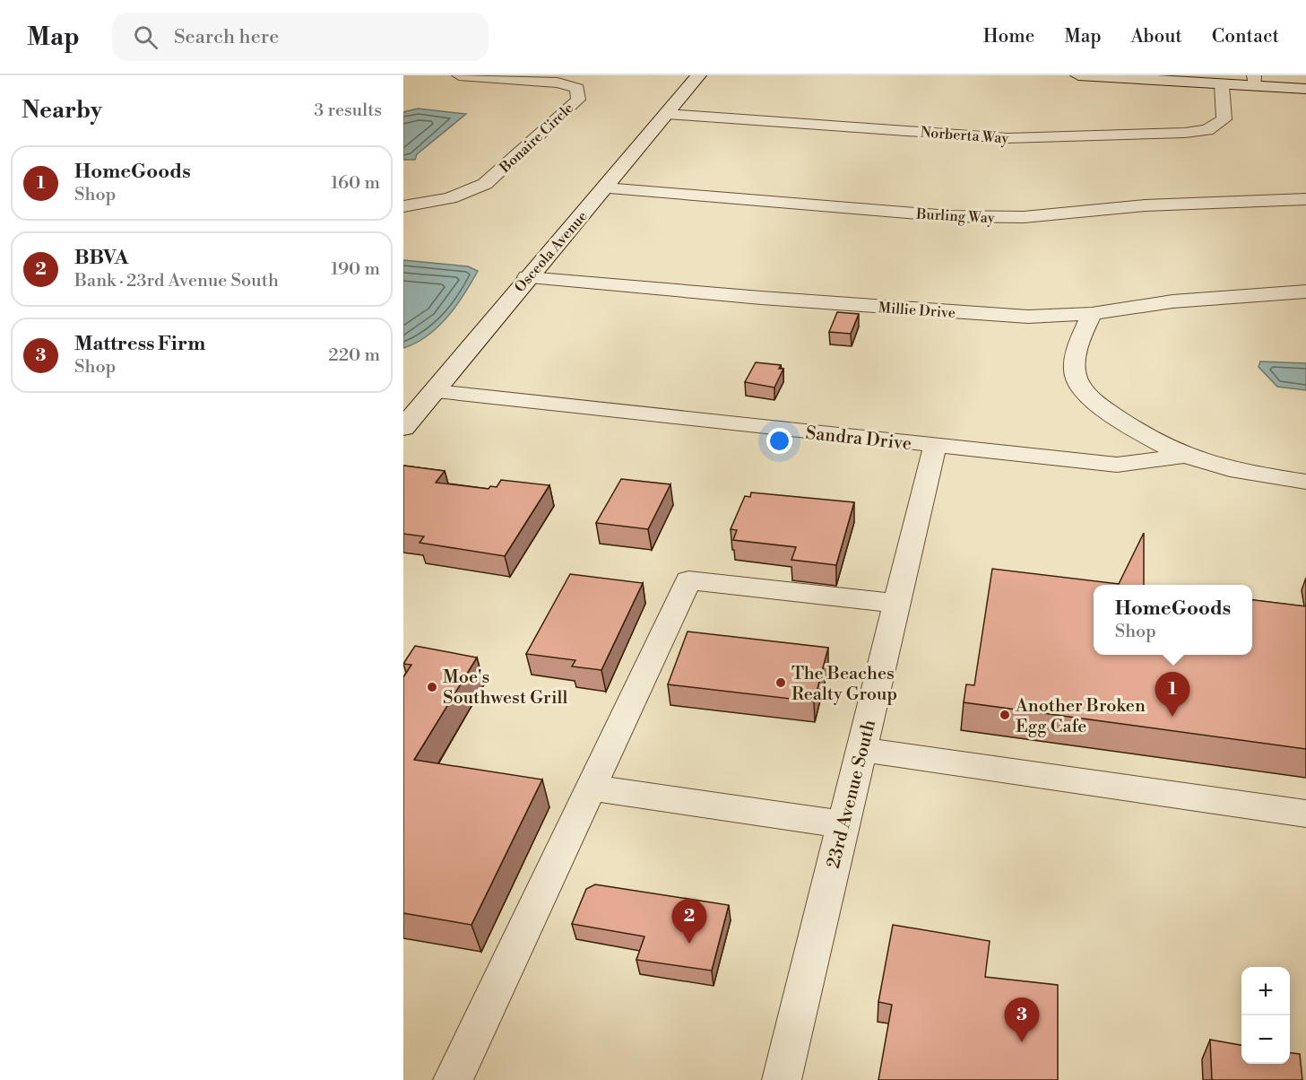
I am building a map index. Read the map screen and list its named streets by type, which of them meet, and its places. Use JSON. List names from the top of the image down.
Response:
{
  "streets": {
    "street": [
      "Norberta Way",
      "Bonaire Circle",
      "Burling Way",
      "Osceola Avenue",
      "Millie Drive",
      "Sandra Drive",
      "23rd Avenue South"
    ]
  },
  "crossings": [
    ["Norberta Way", "Osceola Avenue"],
    ["Burling Way", "Osceola Avenue"],
    ["Osceola Avenue", "Millie Drive"],
    ["Osceola Avenue", "Sandra Drive"],
    ["Millie Drive", "Sandra Drive"],
    ["Sandra Drive", "23rd Avenue South"]
  ],
  "places": ["The Beaches Realty Group", "Moe's Southwest Grill", "Another Broken Egg Cafe"],
  "page": {
    "header": "Map",
    "search": "Search here",
    "nav": [
      "Home",
      "Map",
      "About",
      "Contact"
    ],
    "heading": ["Nearby", "3 results"],
    "list": [
      {
        "mark": "1",
        "name": "HomeGoods",
        "note": "Shop",
        "value": "160 m"
      },
      {
        "mark": "2",
        "name": "BBVA",
        "note": "Bank · 23rd Avenue South",
        "value": "190 m"
      },
      {
        "mark": "3",
        "name": "Mattress Firm",
        "note": "Shop",
        "value": "220 m"
      }
    ],
    "popup": ["HomeGoods", "Shop"],
    "pins": ["1", "2", "3"],
    "map_buttons": ["+", "−"]
  }
}
